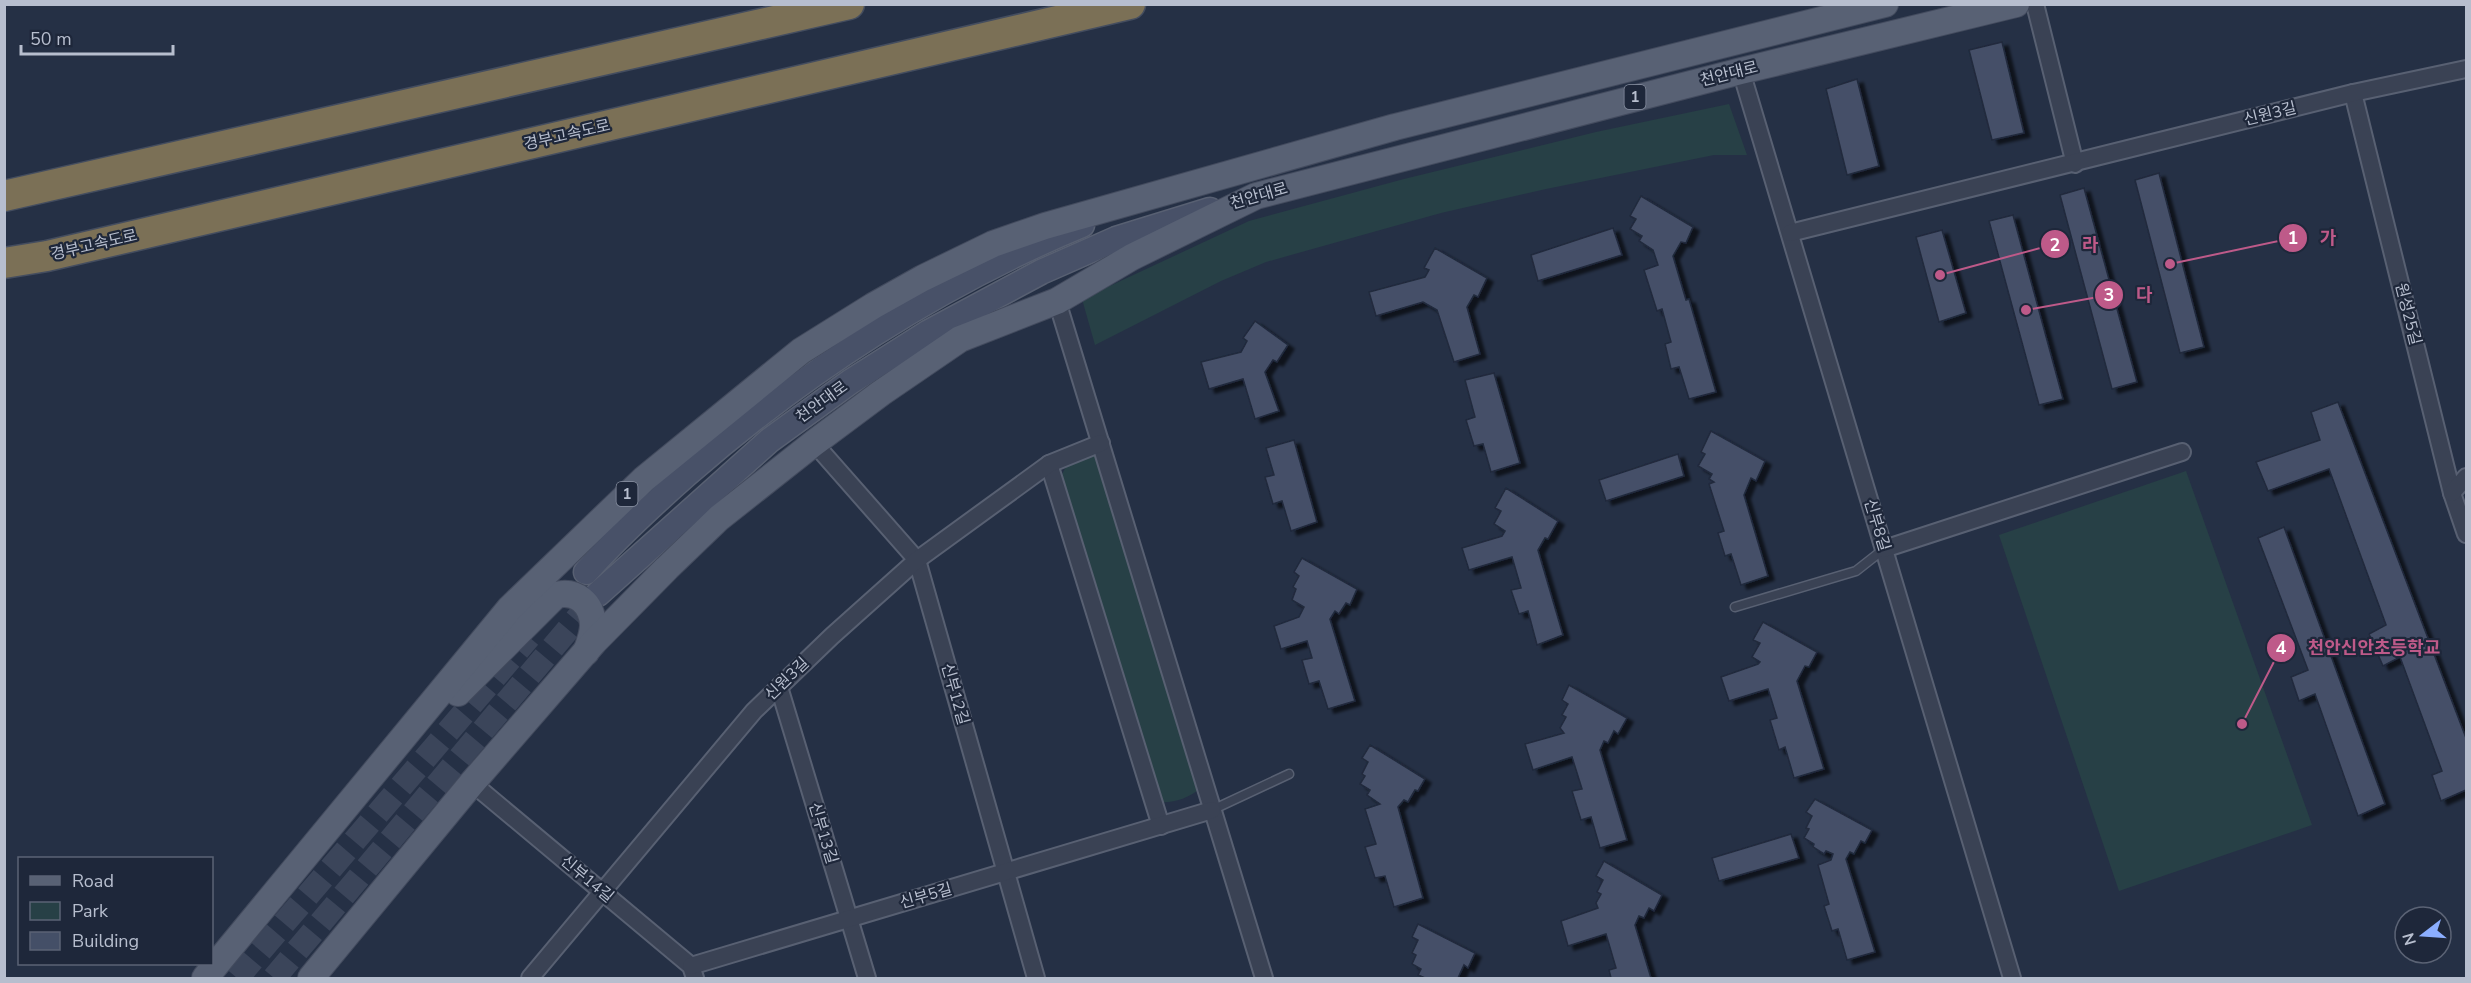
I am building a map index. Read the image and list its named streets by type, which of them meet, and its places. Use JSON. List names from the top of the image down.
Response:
{
  "streets": {
    "highway": ["경부고속도로"],
    "main road": ["천안대로", "1"],
    "street": [
      "신원3길",
      "원성25길",
      "신부8길",
      "신부12길",
      "신부13길",
      "신부14길",
      "신부5길"
    ]
  },
  "crossings": [
    ["천안대로", "1"],
    ["천안대로", "신부8길"],
    ["1", "신부12길"],
    ["1", "신부14길"],
    ["신원3길", "원성25길"],
    ["신원3길", "신부8길"],
    ["신원3길", "신부12길"],
    ["신원3길", "신부13길"],
    ["신원3길", "신부14길"],
    ["신부12길", "신부5길"],
    ["신부13길", "신부5길"],
    ["신부14길", "신부5길"]
  ],
  "places": [
    "가",
    "라",
    "다",
    "천안신안초등학교"
  ],
  "legend": ["Road", "Park", "Building"],
  "scale_bar": "50 m",
  "north": "left"
}
